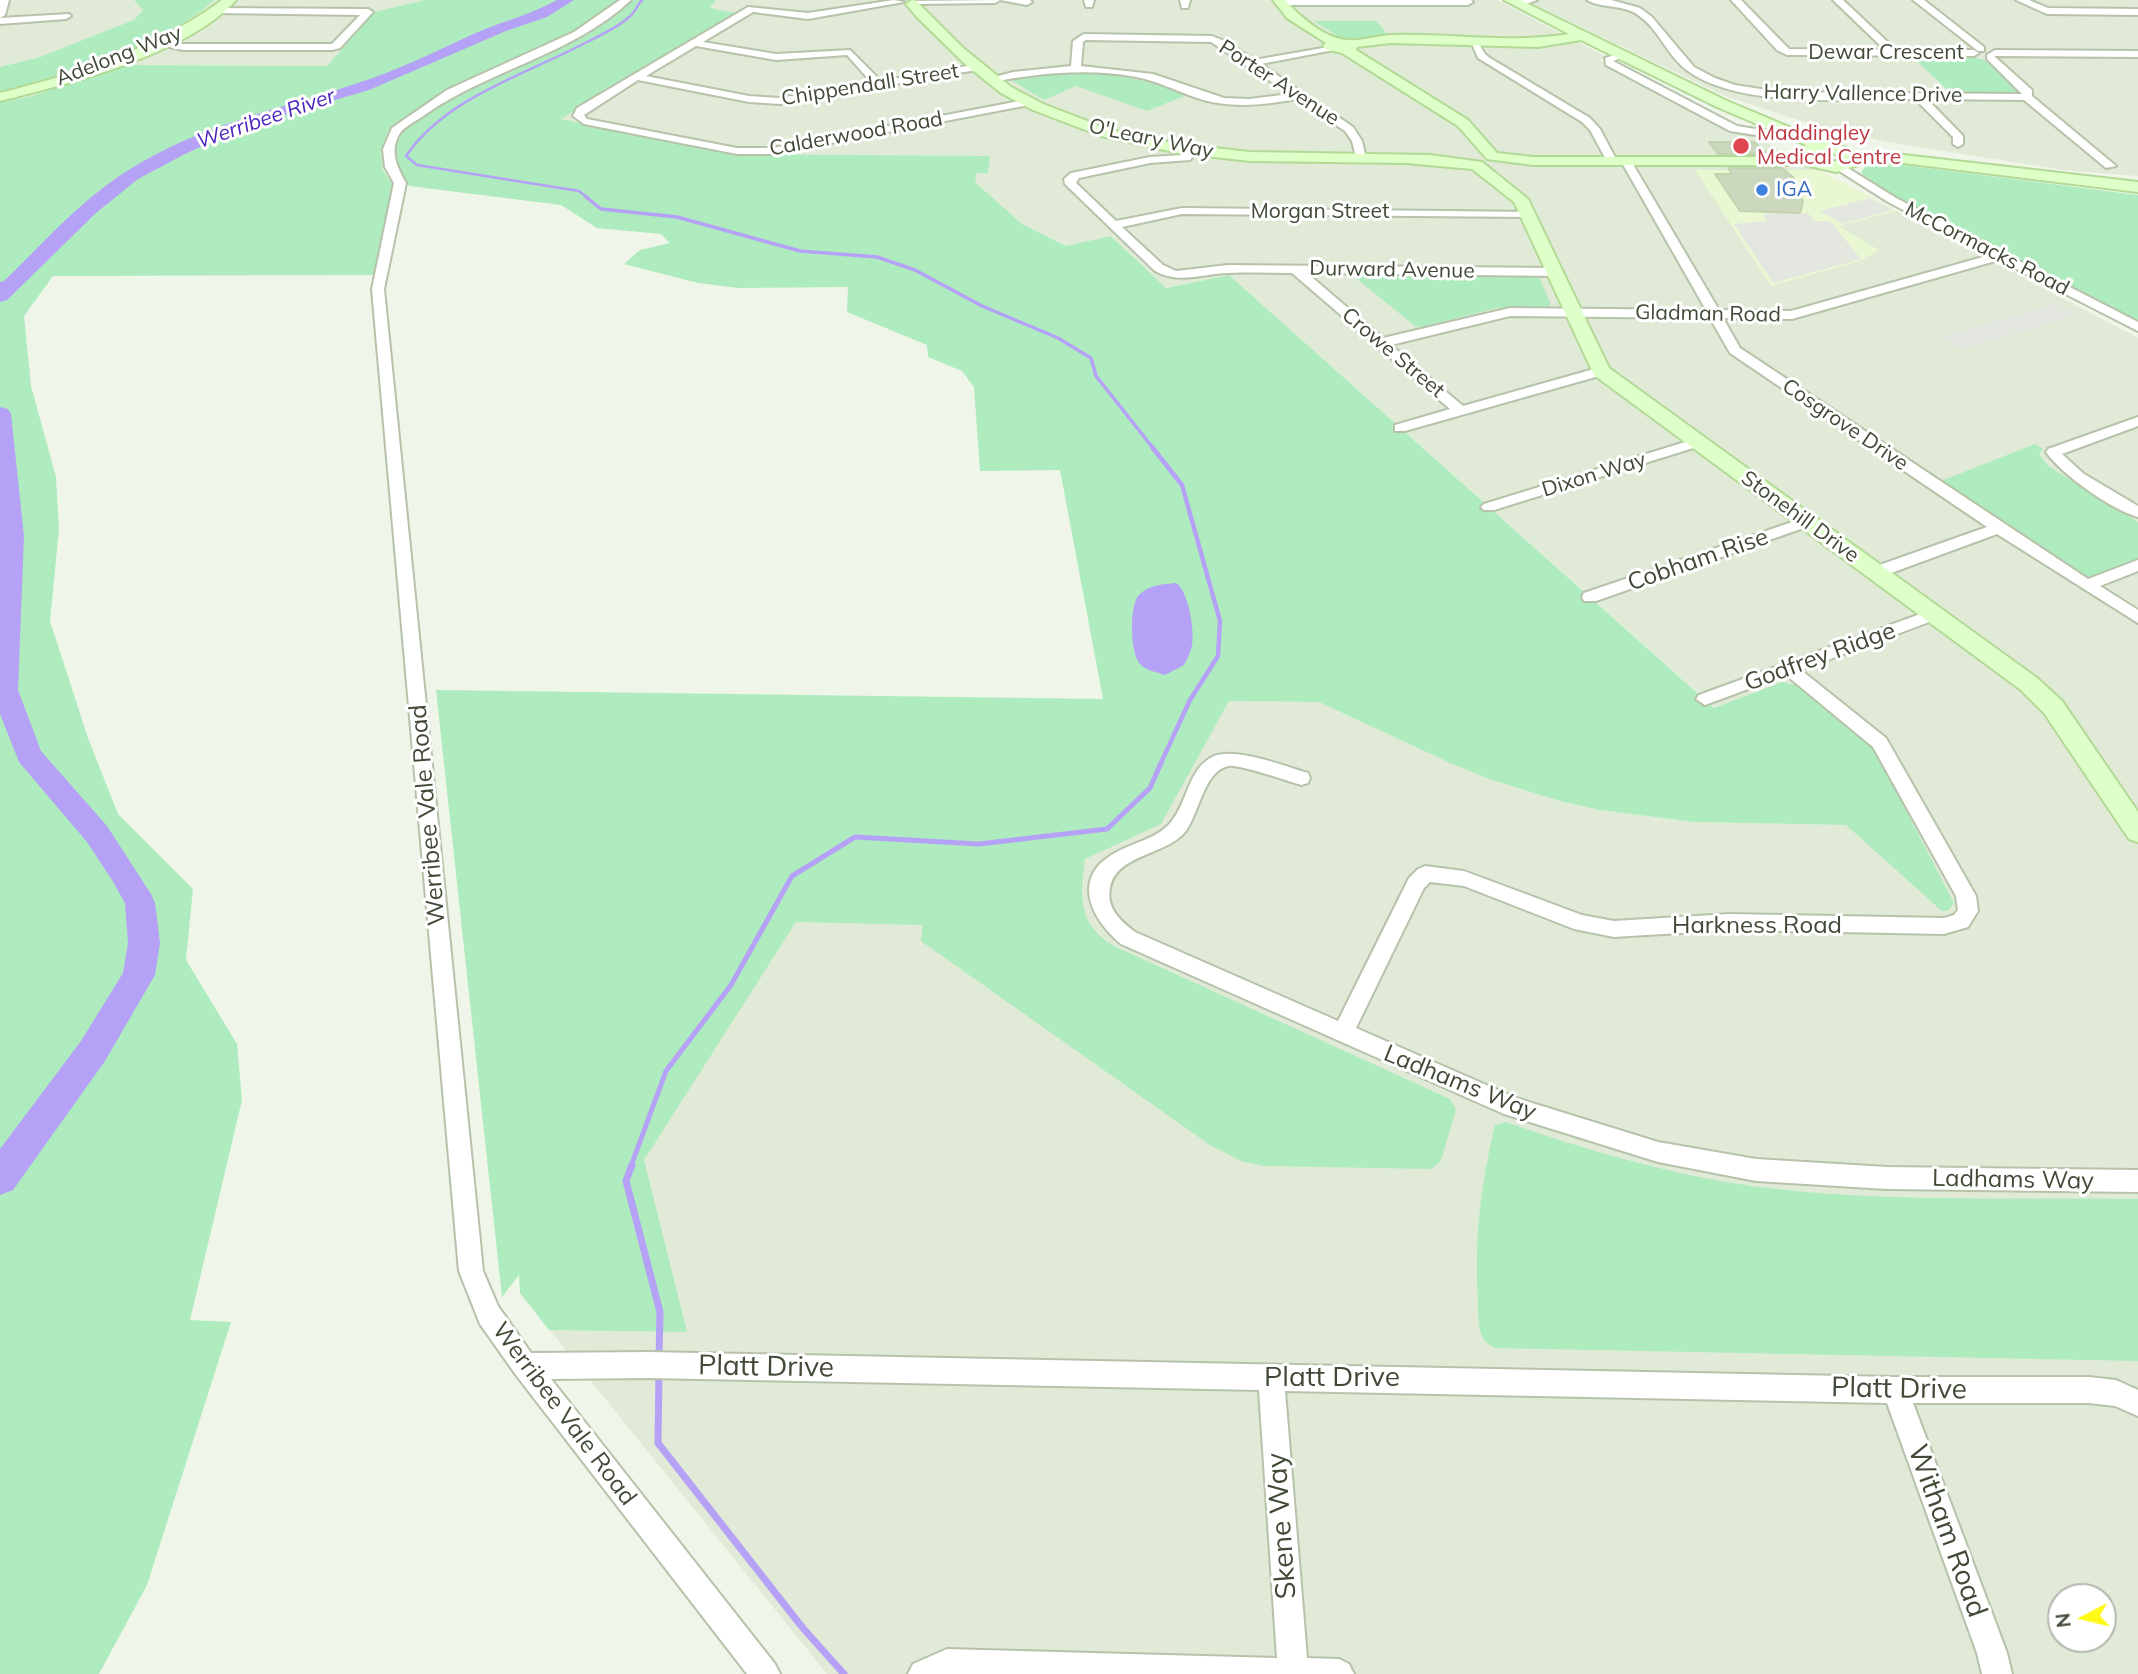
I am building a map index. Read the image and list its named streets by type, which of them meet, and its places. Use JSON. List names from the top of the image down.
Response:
{
  "streets": {
    "street": [
      "Dewar Crescent",
      "Adelong Way",
      "Porter Avenue",
      "Chippendall Street",
      "Harry Vallence Drive",
      "Calderwood Road",
      "O'Leary Way",
      "Morgan Street",
      "McCormacks Road",
      "Durward Avenue",
      "Gladman Road",
      "Crowe Street",
      "Cosgrove Drive",
      "Dixon Way",
      "Stonehill Drive",
      "Cobham Rise",
      "Godfrey Ridge",
      "Werribee Vale Road",
      "Harkness Road",
      "Ladhams Way",
      "Platt Drive",
      "Skene Way",
      "Witham Road"
    ]
  },
  "crossings": [
    ["Porter Avenue", "O'Leary Way"],
    ["Chippendall Street", "Calderwood Road"],
    ["Chippendall Street", "O'Leary Way"],
    ["Calderwood Road", "O'Leary Way"],
    ["O'Leary Way", "Durward Avenue"],
    ["O'Leary Way", "Cosgrove Drive"],
    ["O'Leary Way", "Stonehill Drive"],
    ["Morgan Street", "Durward Avenue"],
    ["Morgan Street", "Stonehill Drive"],
    ["McCormacks Road", "Gladman Road"],
    ["Durward Avenue", "Crowe Street"],
    ["Durward Avenue", "Stonehill Drive"],
    ["Gladman Road", "Crowe Street"],
    ["Gladman Road", "Cosgrove Drive"],
    ["Gladman Road", "Stonehill Drive"],
    ["Dixon Way", "Stonehill Drive"],
    ["Stonehill Drive", "Cobham Rise"],
    ["Stonehill Drive", "Godfrey Ridge"],
    ["Godfrey Ridge", "Harkness Road"],
    ["Werribee Vale Road", "Platt Drive"],
    ["Harkness Road", "Ladhams Way"],
    ["Platt Drive", "Skene Way"],
    ["Platt Drive", "Witham Road"]
  ],
  "water": ["Werribee River"],
  "places": ["Maddingley Medical Centre", "IGA"],
  "north": "left"
}
